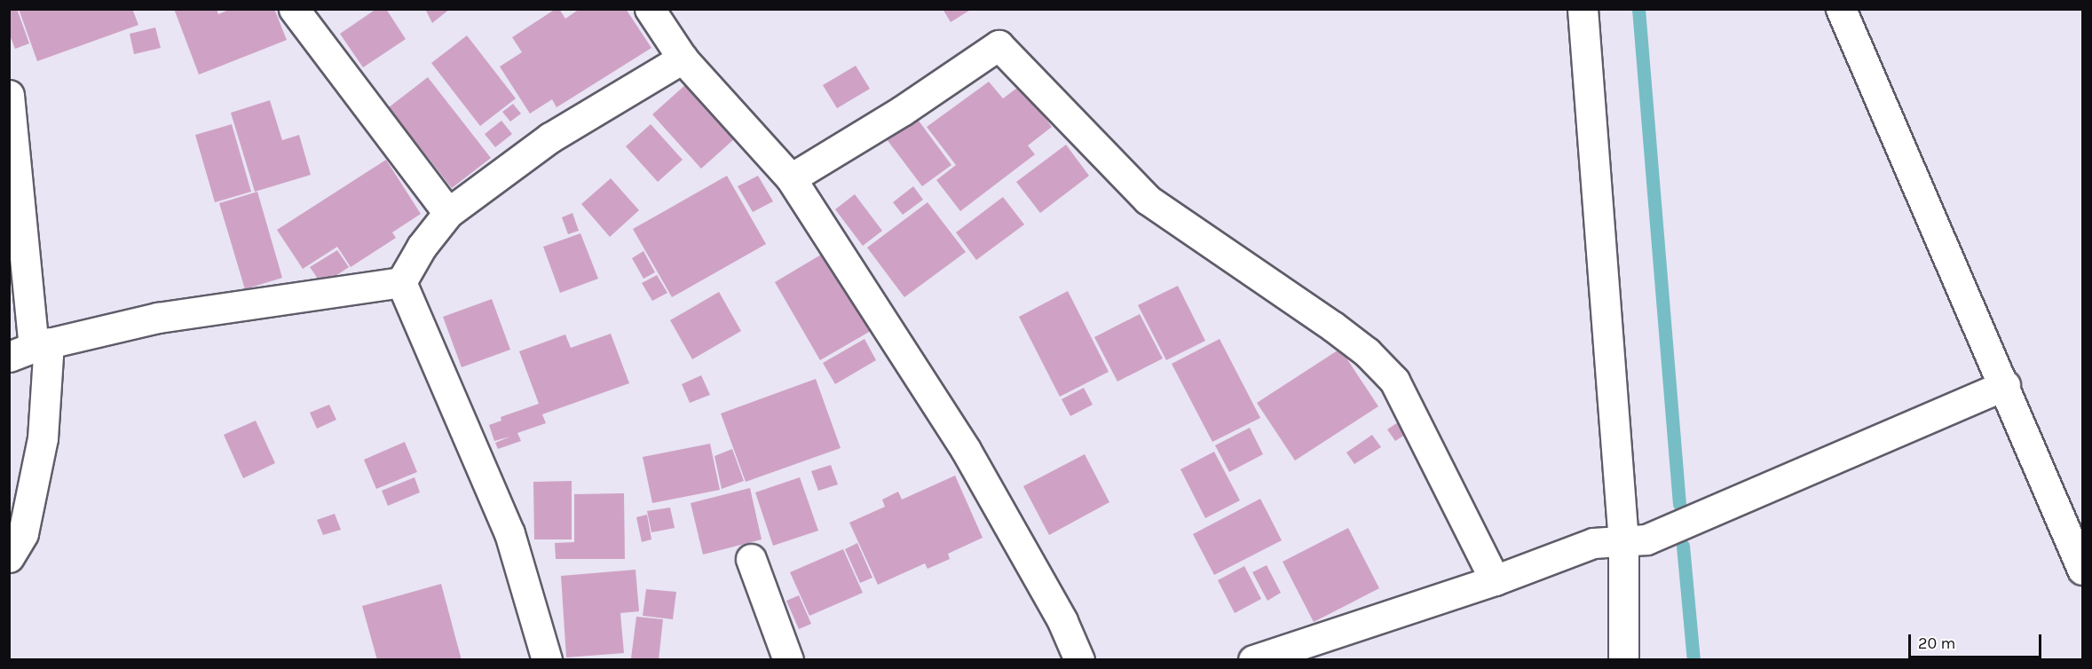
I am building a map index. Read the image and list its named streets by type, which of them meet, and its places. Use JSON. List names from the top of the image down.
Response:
{
  "scale_bar": "20 m"
}
